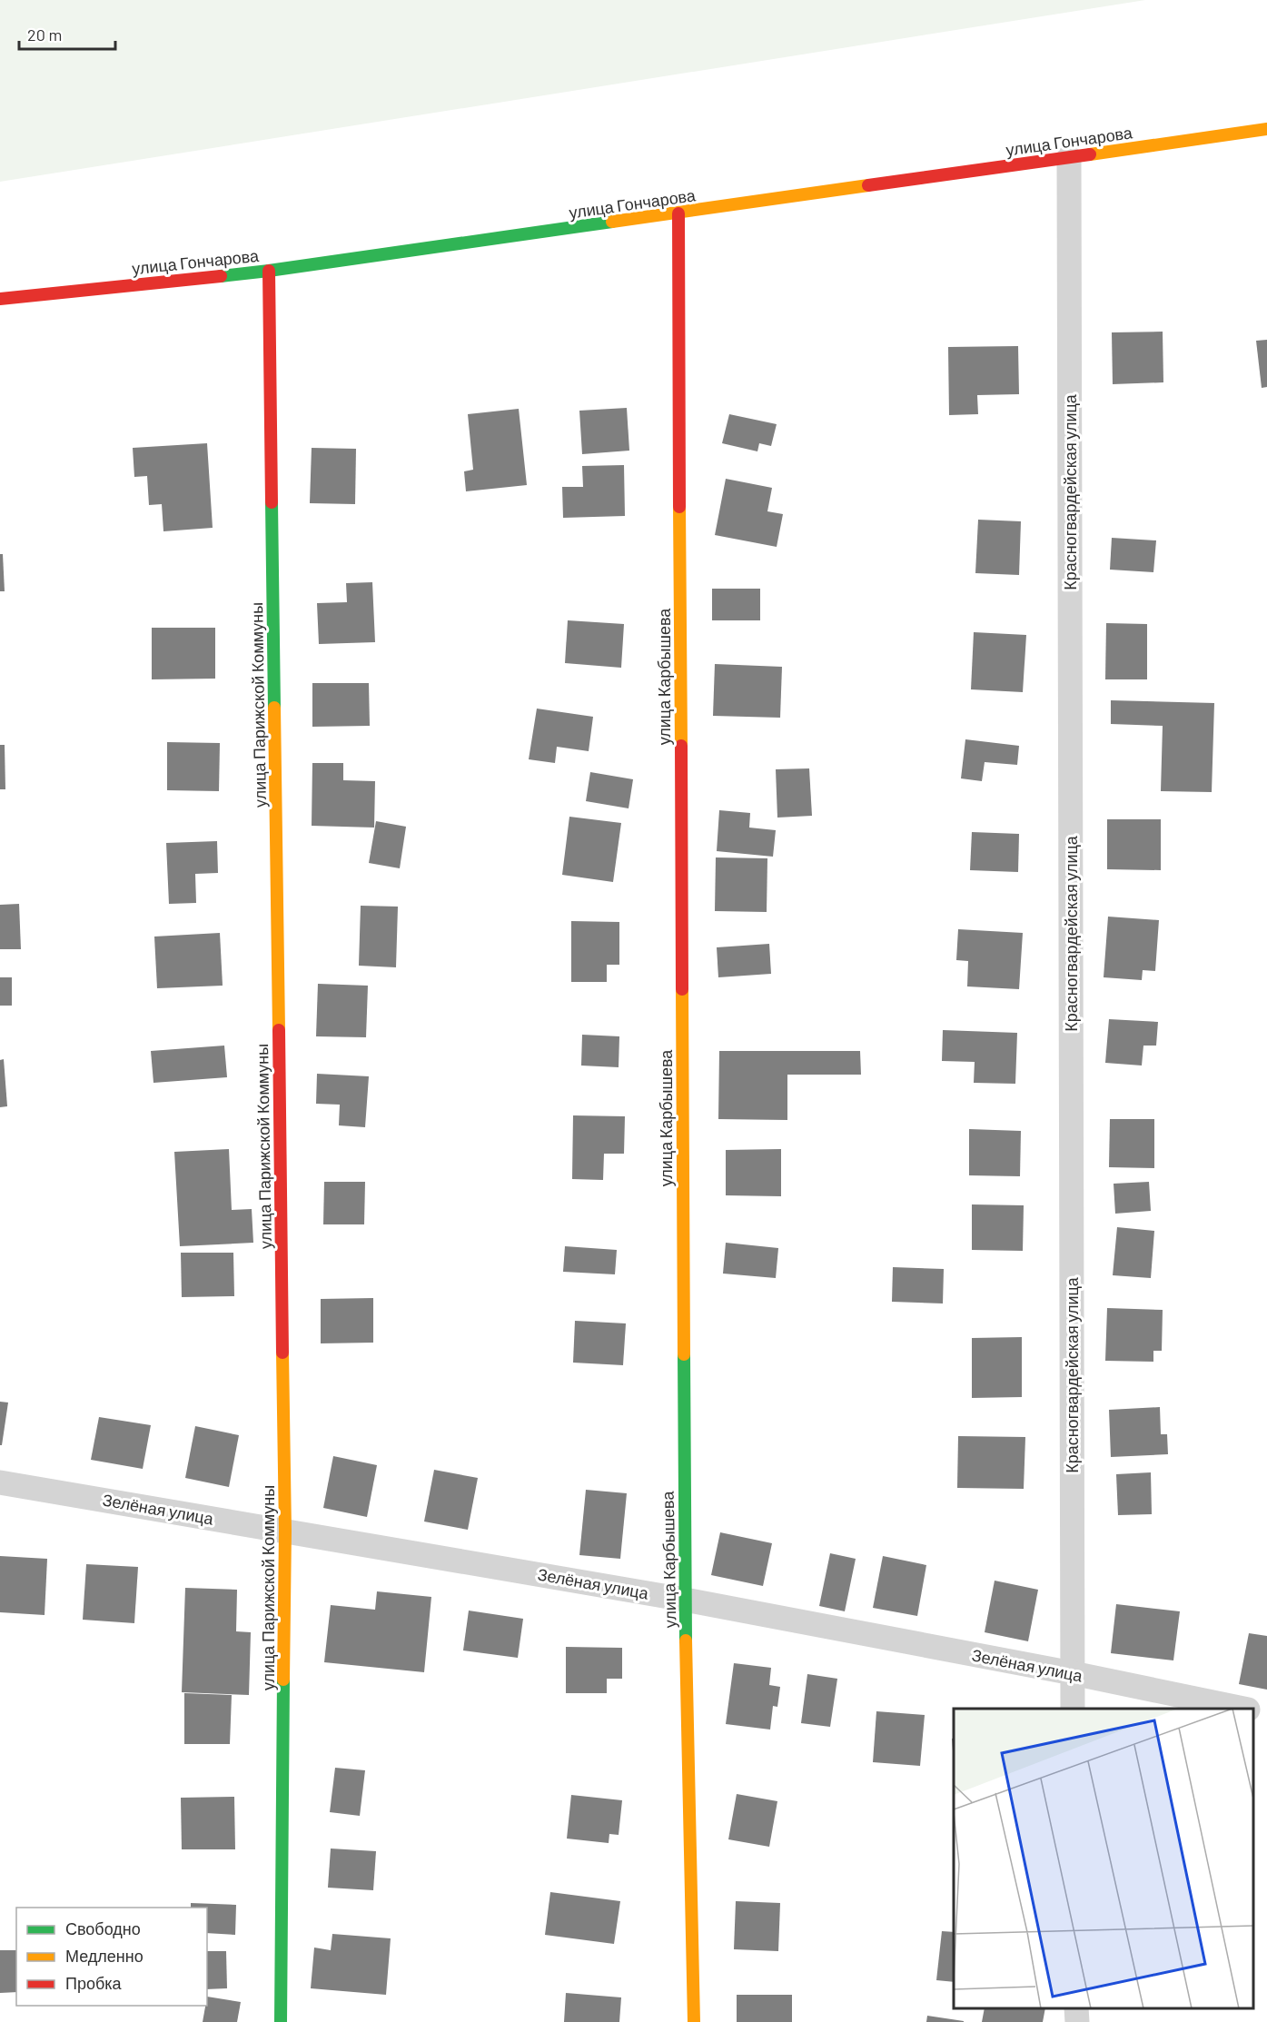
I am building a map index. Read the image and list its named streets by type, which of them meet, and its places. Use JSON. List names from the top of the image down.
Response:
{
  "streets": {
    "street": [
      "улица Гончарова",
      "Красногвардейская улица",
      "улица Карбышева",
      "улица Парижской Коммуны",
      "Зелёная улица"
    ]
  },
  "crossings": [
    ["улица Гончарова", "Красногвардейская улица"],
    ["улица Гончарова", "улица Карбышева"],
    ["улица Гончарова", "улица Парижской Коммуны"],
    ["Красногвардейская улица", "Зелёная улица"],
    ["улица Карбышева", "Зелёная улица"],
    ["улица Парижской Коммуны", "Зелёная улица"]
  ],
  "legend": ["Свободно", "Медленно", "Пробка"],
  "scale_bar": "20 m"
}
